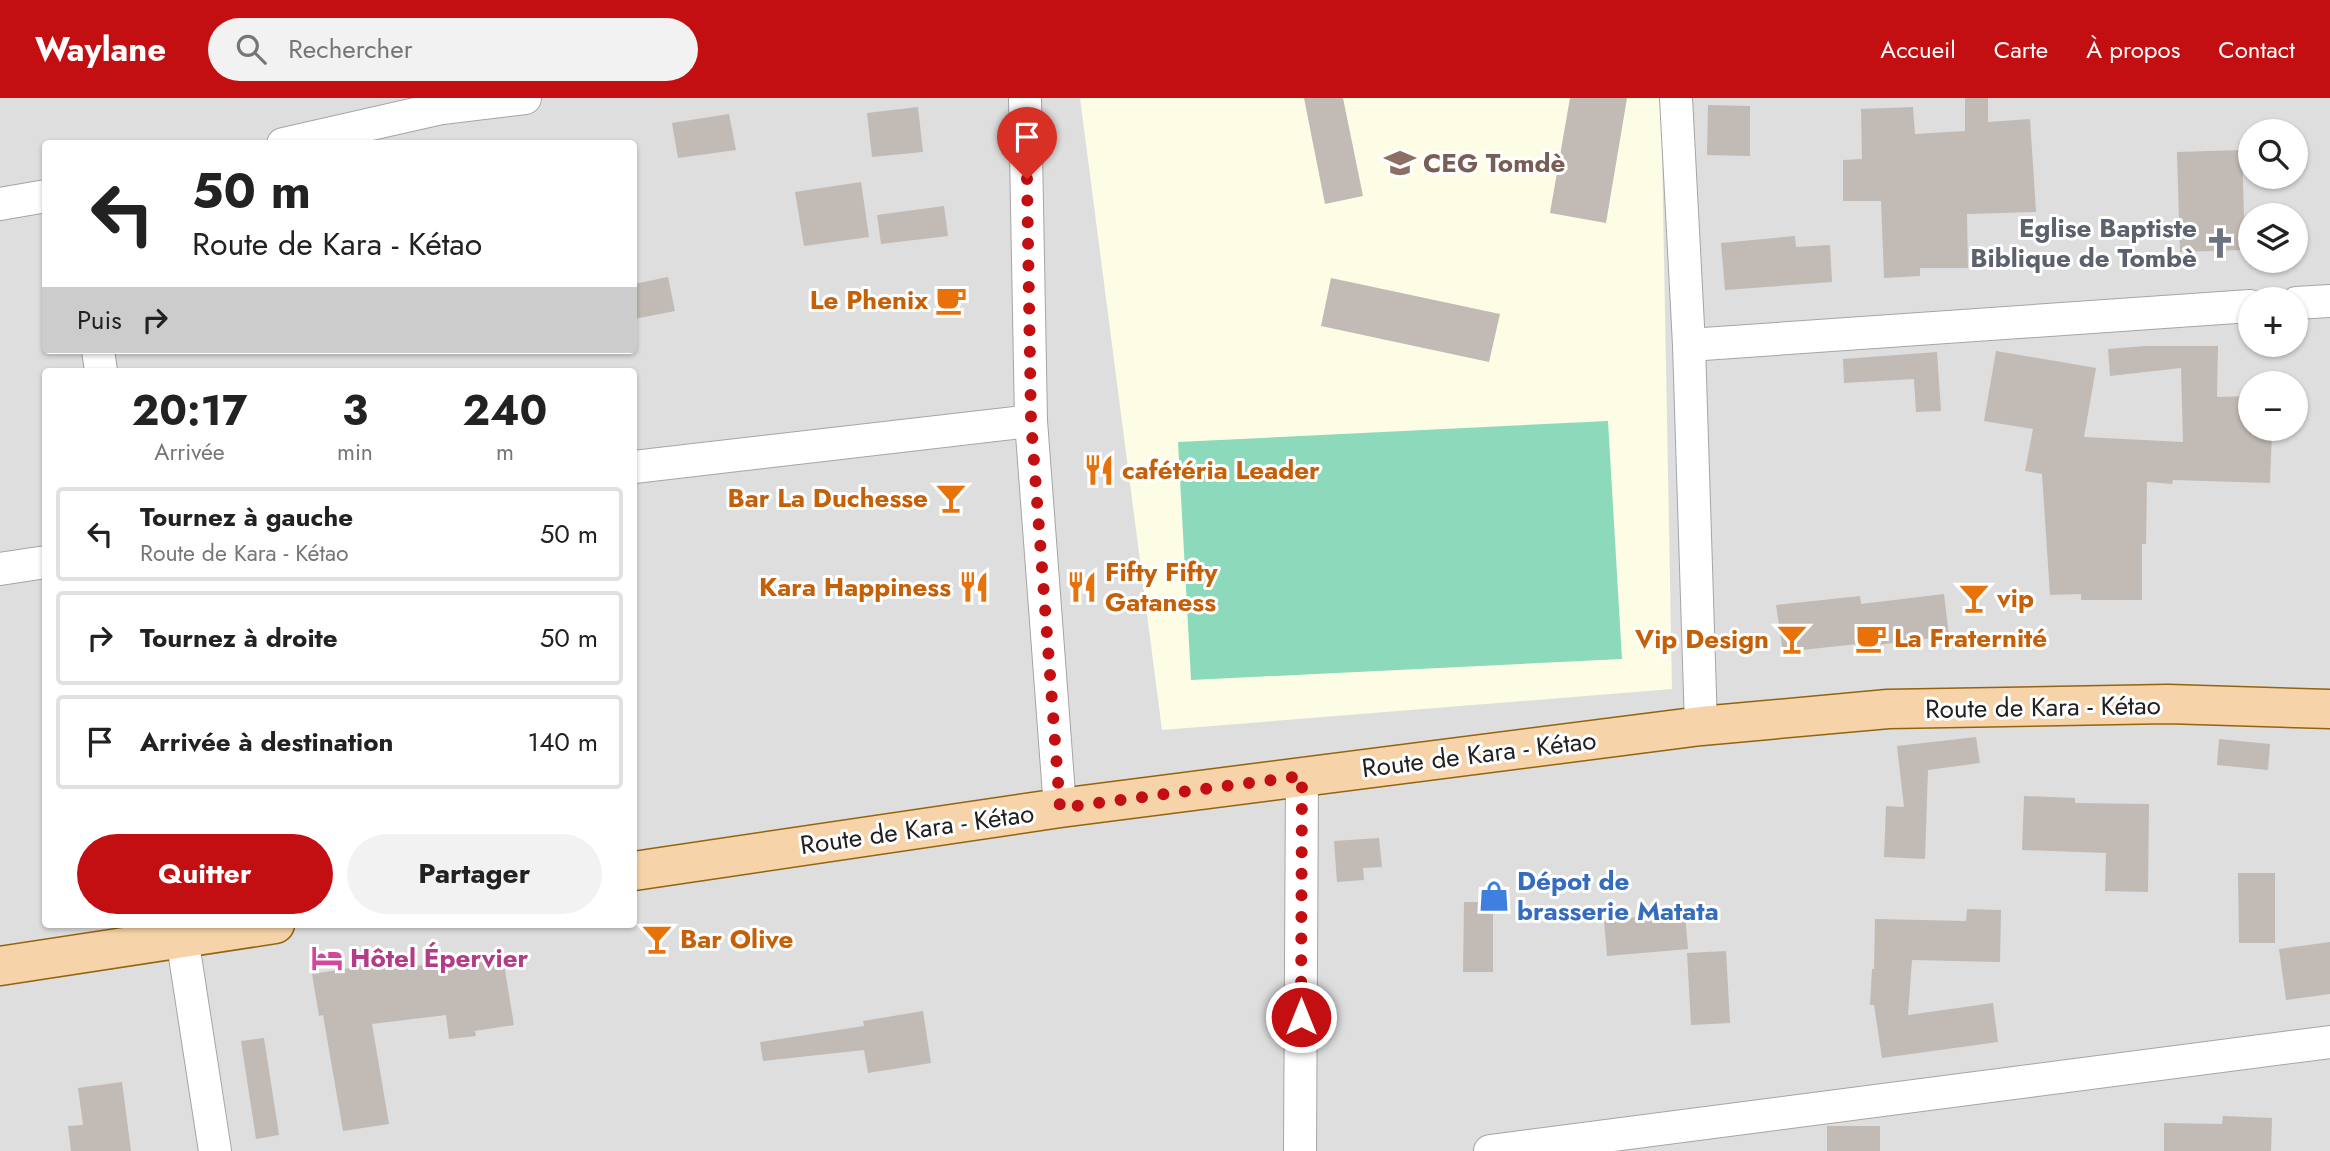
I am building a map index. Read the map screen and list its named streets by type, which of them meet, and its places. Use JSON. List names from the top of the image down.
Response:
{
  "streets": {
    "main road": ["Route de Kara - Kétao"]
  },
  "places": {
    "school or university": ["CEG Tomdè"],
    "church": ["Eglise Baptiste Biblique de Tombè"],
    "cafe": ["Le Phenix", "La Fraternité"],
    "restaurant": ["cafétéria Leader", "Kara Happiness", "Fifty Fifty Gataness"],
    "bar": [
      "Bar La Duchesse",
      "vip",
      "Vip Design",
      "Bar Olive"
    ],
    "shop": ["Dépot de brasserie Matata"],
    "hotel": ["Hôtel Épervier"]
  },
  "page": {
    "header": "Waylane",
    "search": "Rechercher",
    "nav": [
      "Accueil",
      "Carte",
      "À propos",
      "Contact"
    ],
    "map_buttons": ["+", "−"],
    "turn": ["50 m", "Route de Kara - Kétao"],
    "then": "Puis",
    "eta": [
      "20:17",
      "Arrivée",
      "3",
      "min",
      "240",
      "m"
    ],
    "list": [
      {
        "name": "Tournez à gauche",
        "note": "Route de Kara - Kétao",
        "value": "50 m"
      },
      {
        "name": "Tournez à droite",
        "value": "50 m"
      },
      {
        "name": "Arrivée à destination",
        "value": "140 m"
      }
    ],
    "buttons": ["Quitter", "Partager"]
  }
}
